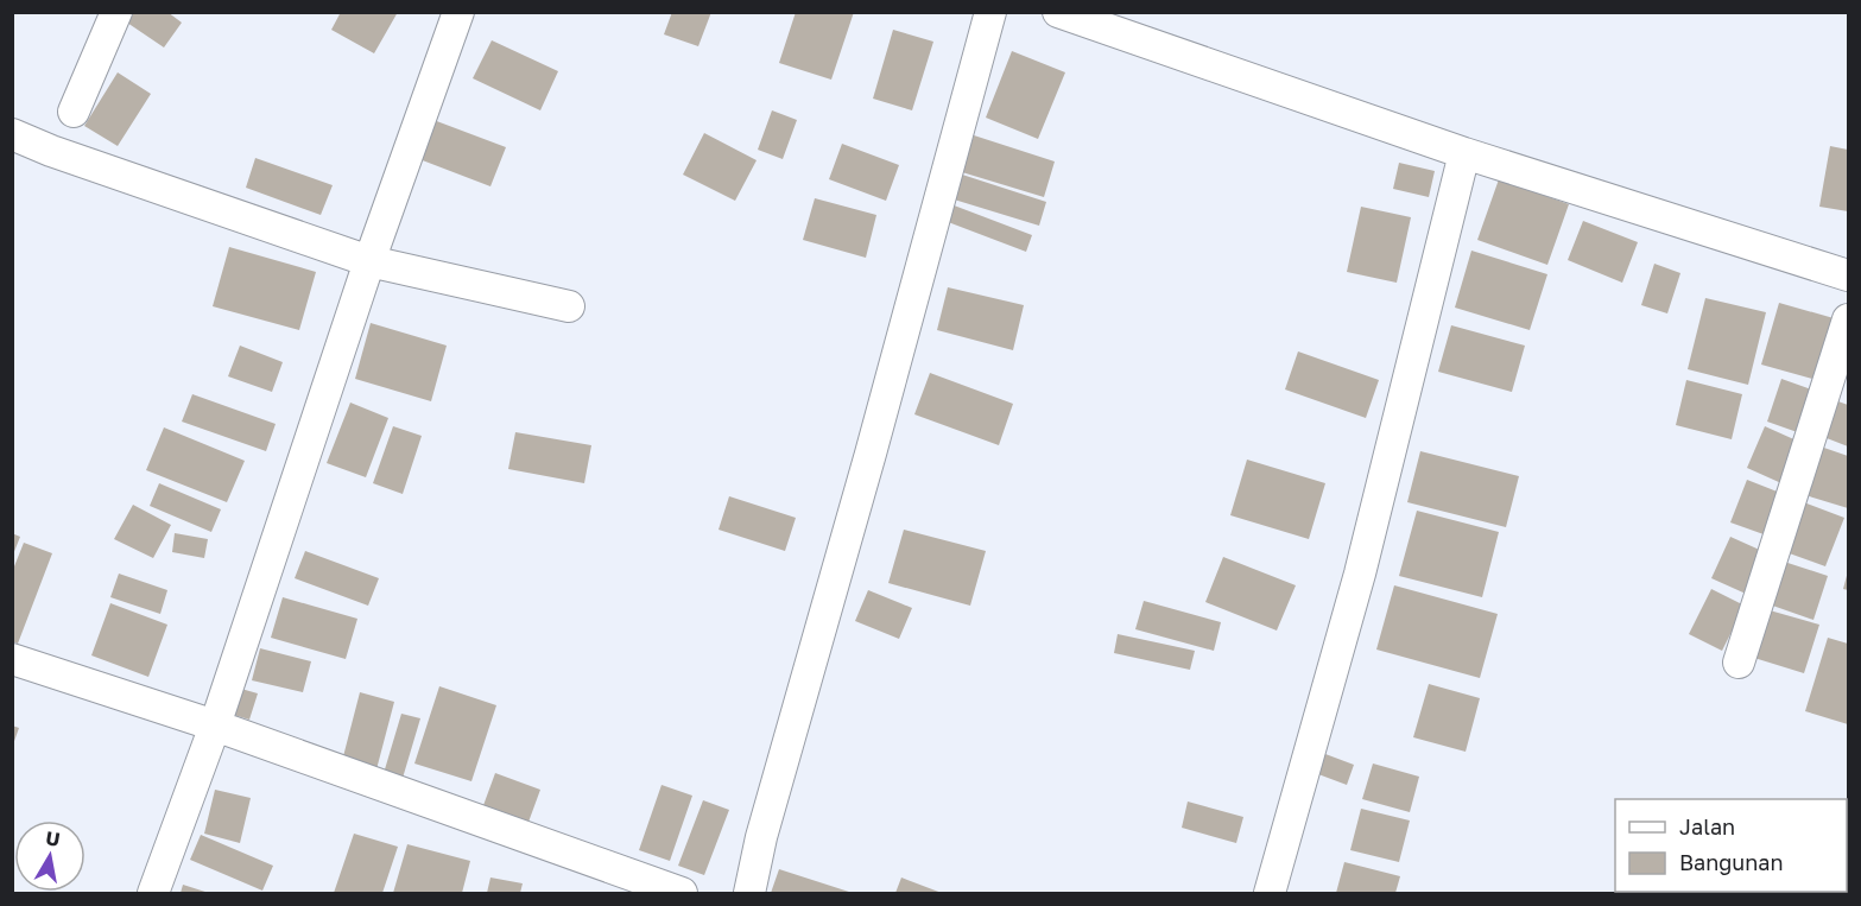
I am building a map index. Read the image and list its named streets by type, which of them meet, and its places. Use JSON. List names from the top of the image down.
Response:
{
  "legend": ["Jalan", "Bangunan"],
  "north": "top"
}
